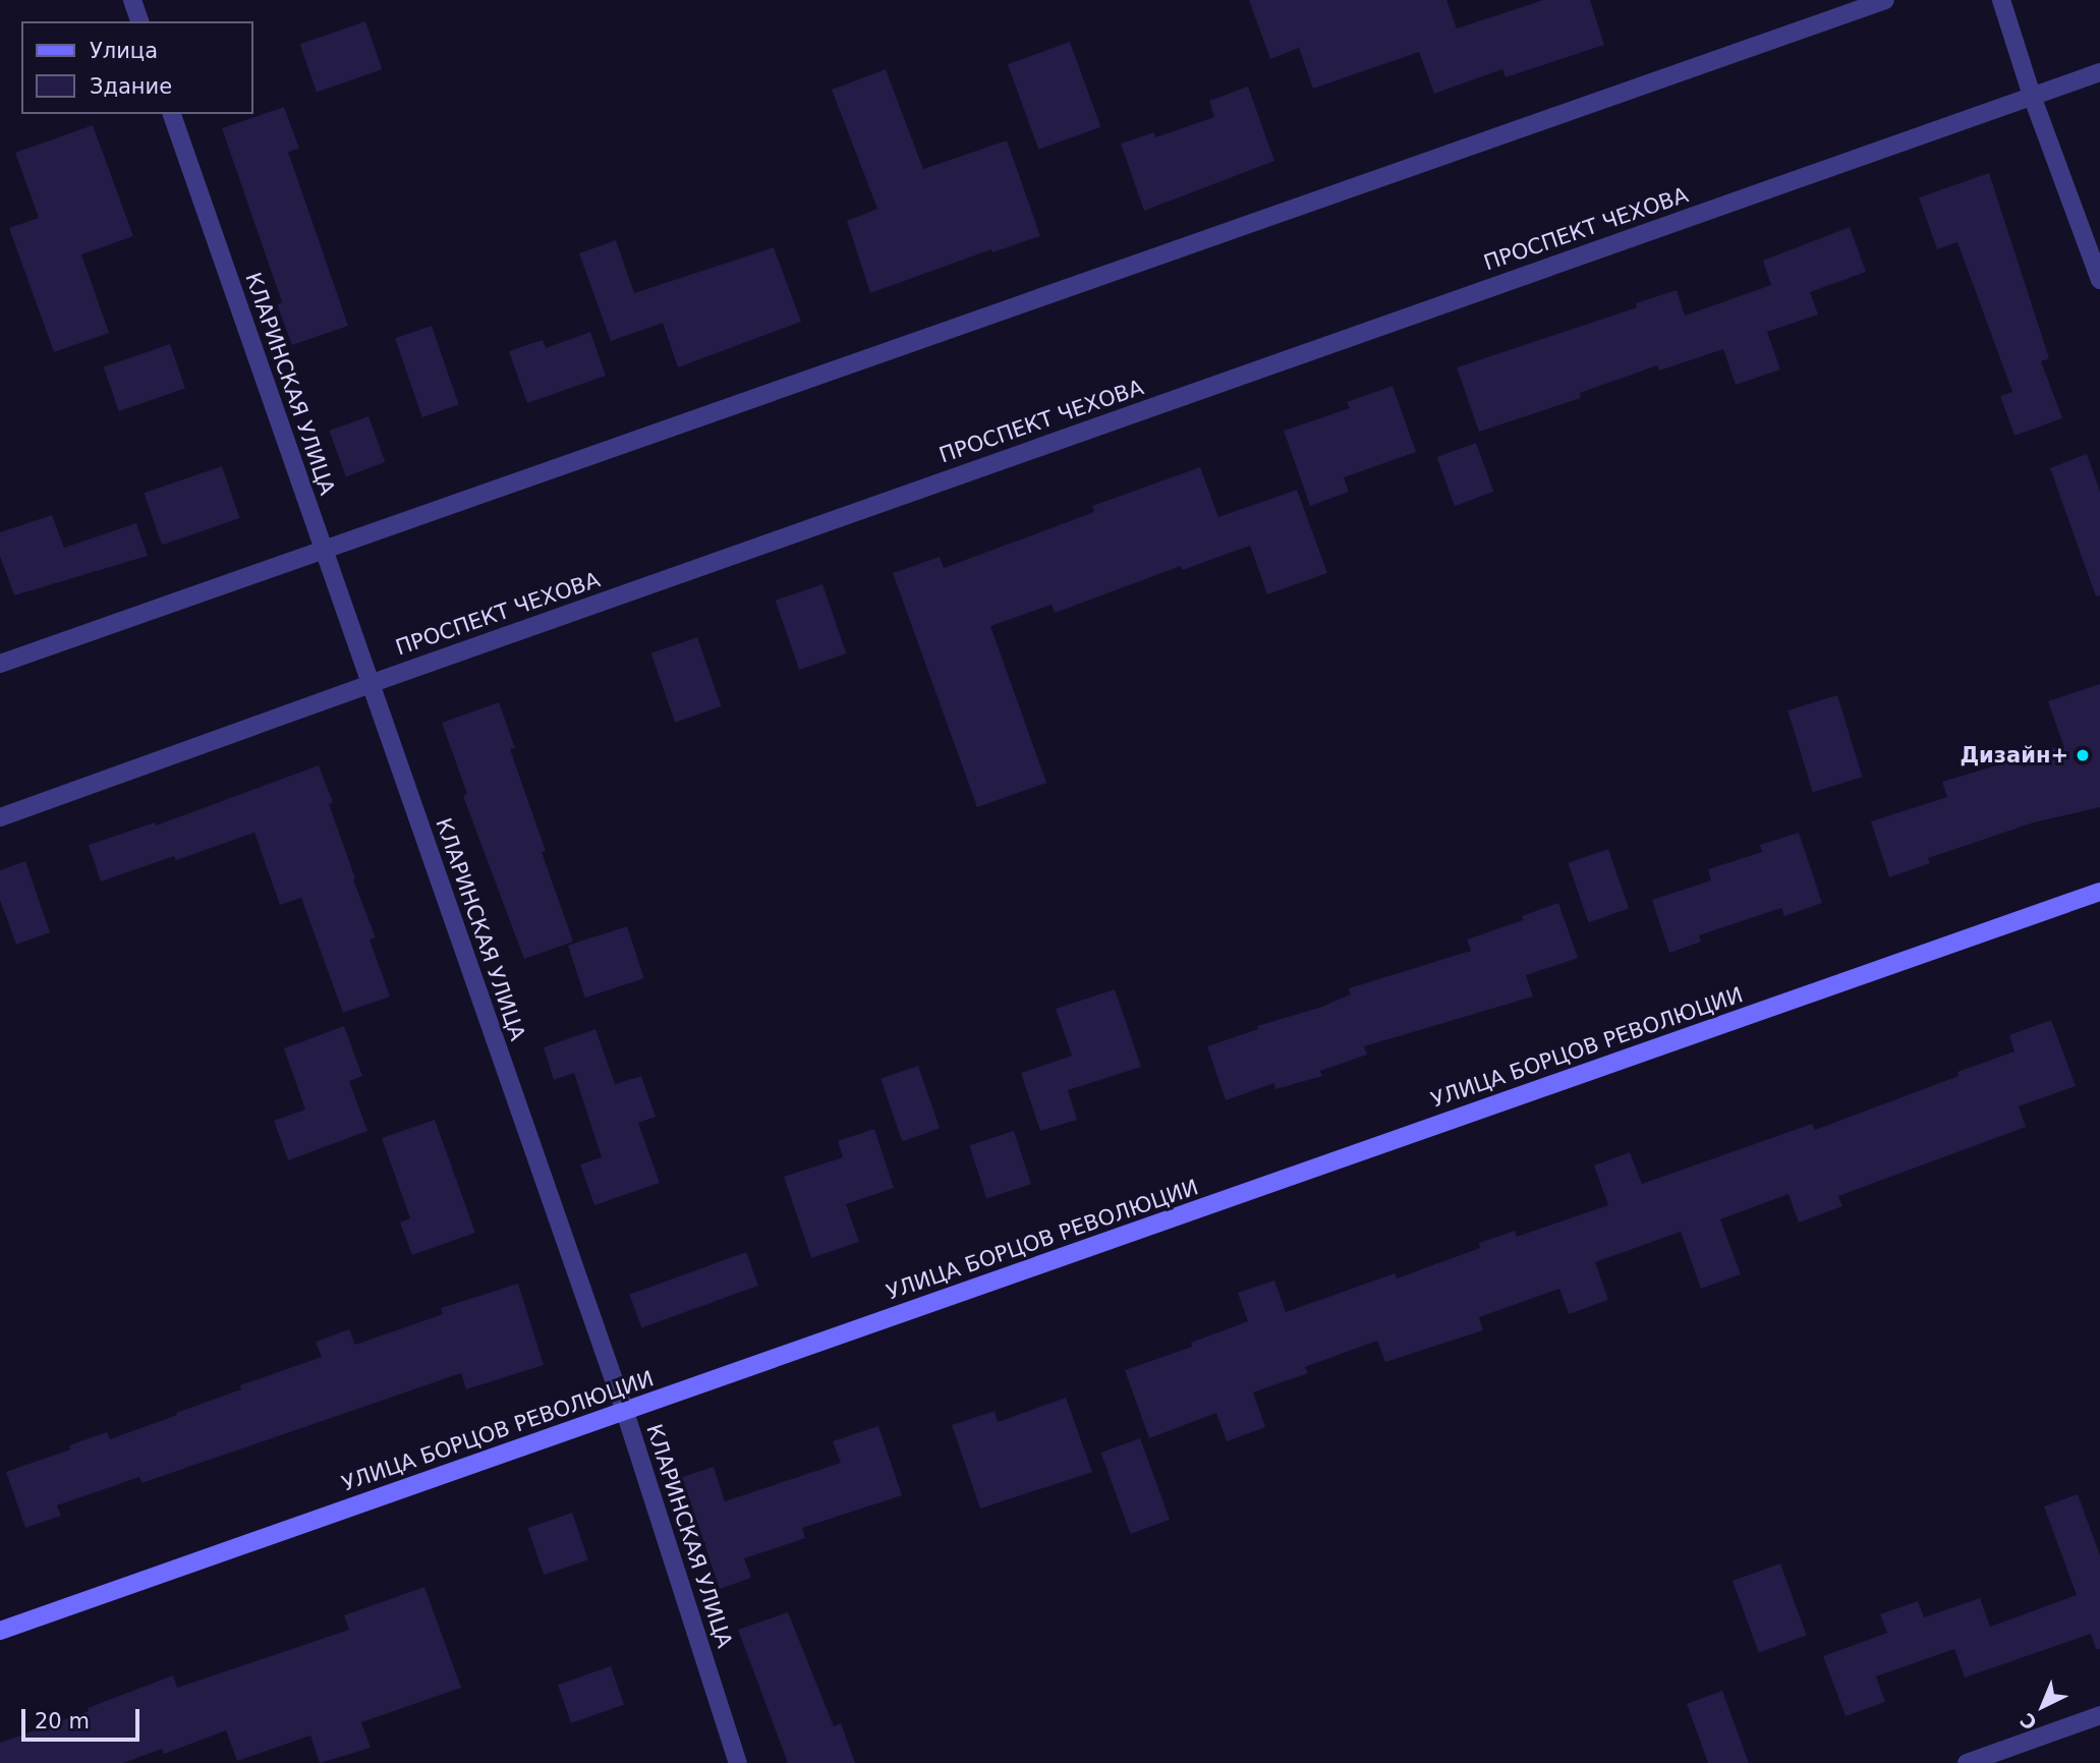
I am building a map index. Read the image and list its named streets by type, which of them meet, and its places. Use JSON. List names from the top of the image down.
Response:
{
  "streets": {
    "main road": ["УЛИЦА БОРЦОВ РЕВОЛЮЦИИ"],
    "street": ["ПРОСПЕКТ ЧЕХОВА", "КЛАРИНСКАЯ УЛИЦА"]
  },
  "crossings": [
    ["ПРОСПЕКТ ЧЕХОВА", "КЛАРИНСКАЯ УЛИЦА"],
    ["КЛАРИНСКАЯ УЛИЦА", "УЛИЦА БОРЦОВ РЕВОЛЮЦИИ"]
  ],
  "places": ["Дизайн+"],
  "legend": ["Улица", "Здание"],
  "scale_bar": "20 m",
  "north": "bottom left"
}
